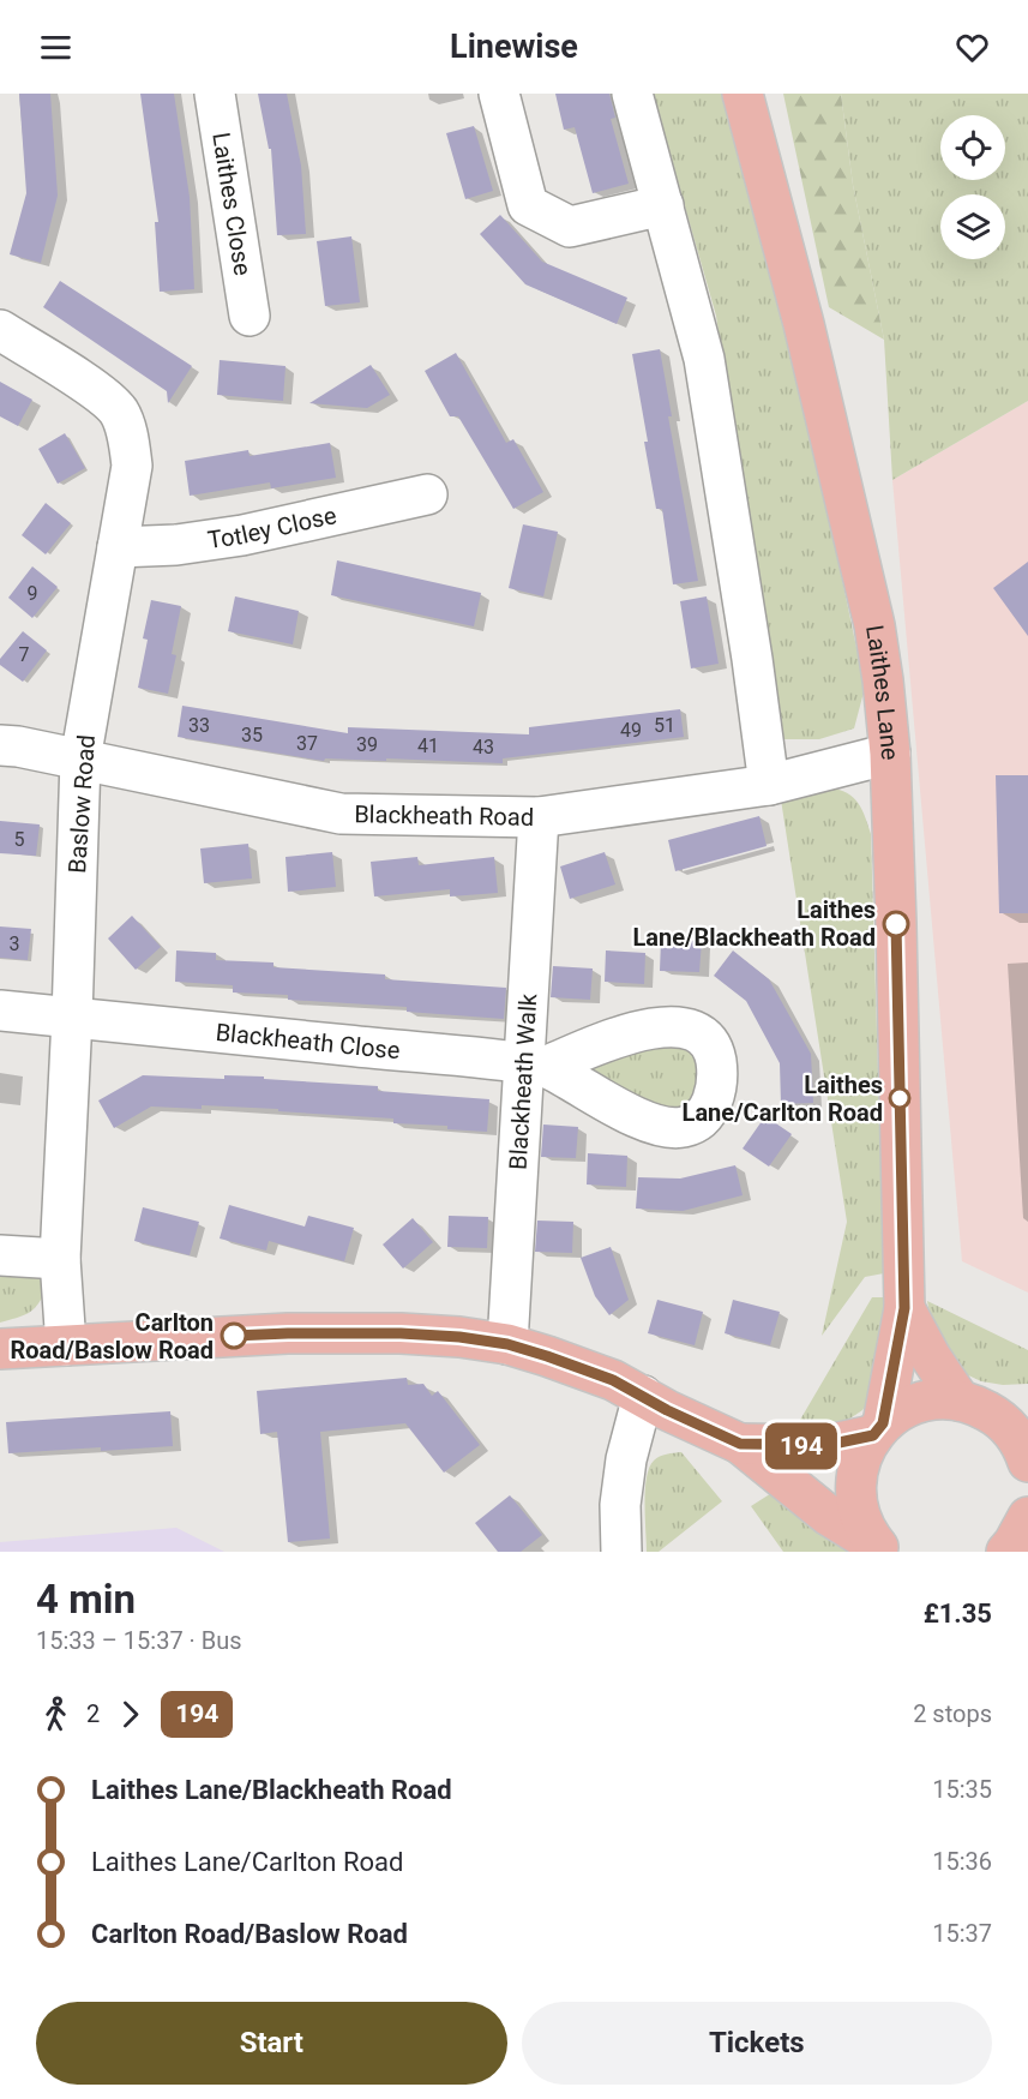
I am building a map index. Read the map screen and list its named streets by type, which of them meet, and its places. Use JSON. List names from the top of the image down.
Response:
{
  "streets": {
    "main road": ["Laithes Lane"],
    "street": [
      "Laithes Close",
      "Totley Close",
      "Baslow Road",
      "Blackheath Road",
      "Blackheath Close",
      "Blackheath Walk"
    ]
  },
  "crossings": [
    ["Totley Close", "Baslow Road"],
    ["Laithes Lane", "Blackheath Road"],
    ["Baslow Road", "Blackheath Road"],
    ["Baslow Road", "Blackheath Close"],
    ["Blackheath Road", "Blackheath Walk"],
    ["Blackheath Close", "Blackheath Walk"]
  ],
  "places": ["Laithes Lane/Blackheath Road", "Laithes Lane/Carlton Road", "Carlton Road/Baslow Road"],
  "lines": ["bus line 194"],
  "house_numbers": [
    "9",
    "7",
    "33",
    "51",
    "49",
    "35",
    "37",
    "39",
    "41",
    "43",
    "5",
    "3"
  ],
  "page": {
    "header": "Linewise",
    "on_map": "194",
    "heading": ["4 min", "15:33 – 15:37 · Bus", "£1.35"],
    "legs": ["2", "194", "2 stops"],
    "list": [
      {
        "name": "Laithes Lane/Blackheath Road",
        "value": "15:35"
      },
      {
        "name": "Laithes Lane/Carlton Road",
        "value": "15:36"
      },
      {
        "name": "Carlton Road/Baslow Road",
        "value": "15:37"
      }
    ],
    "buttons": ["Start", "Tickets"]
  }
}
